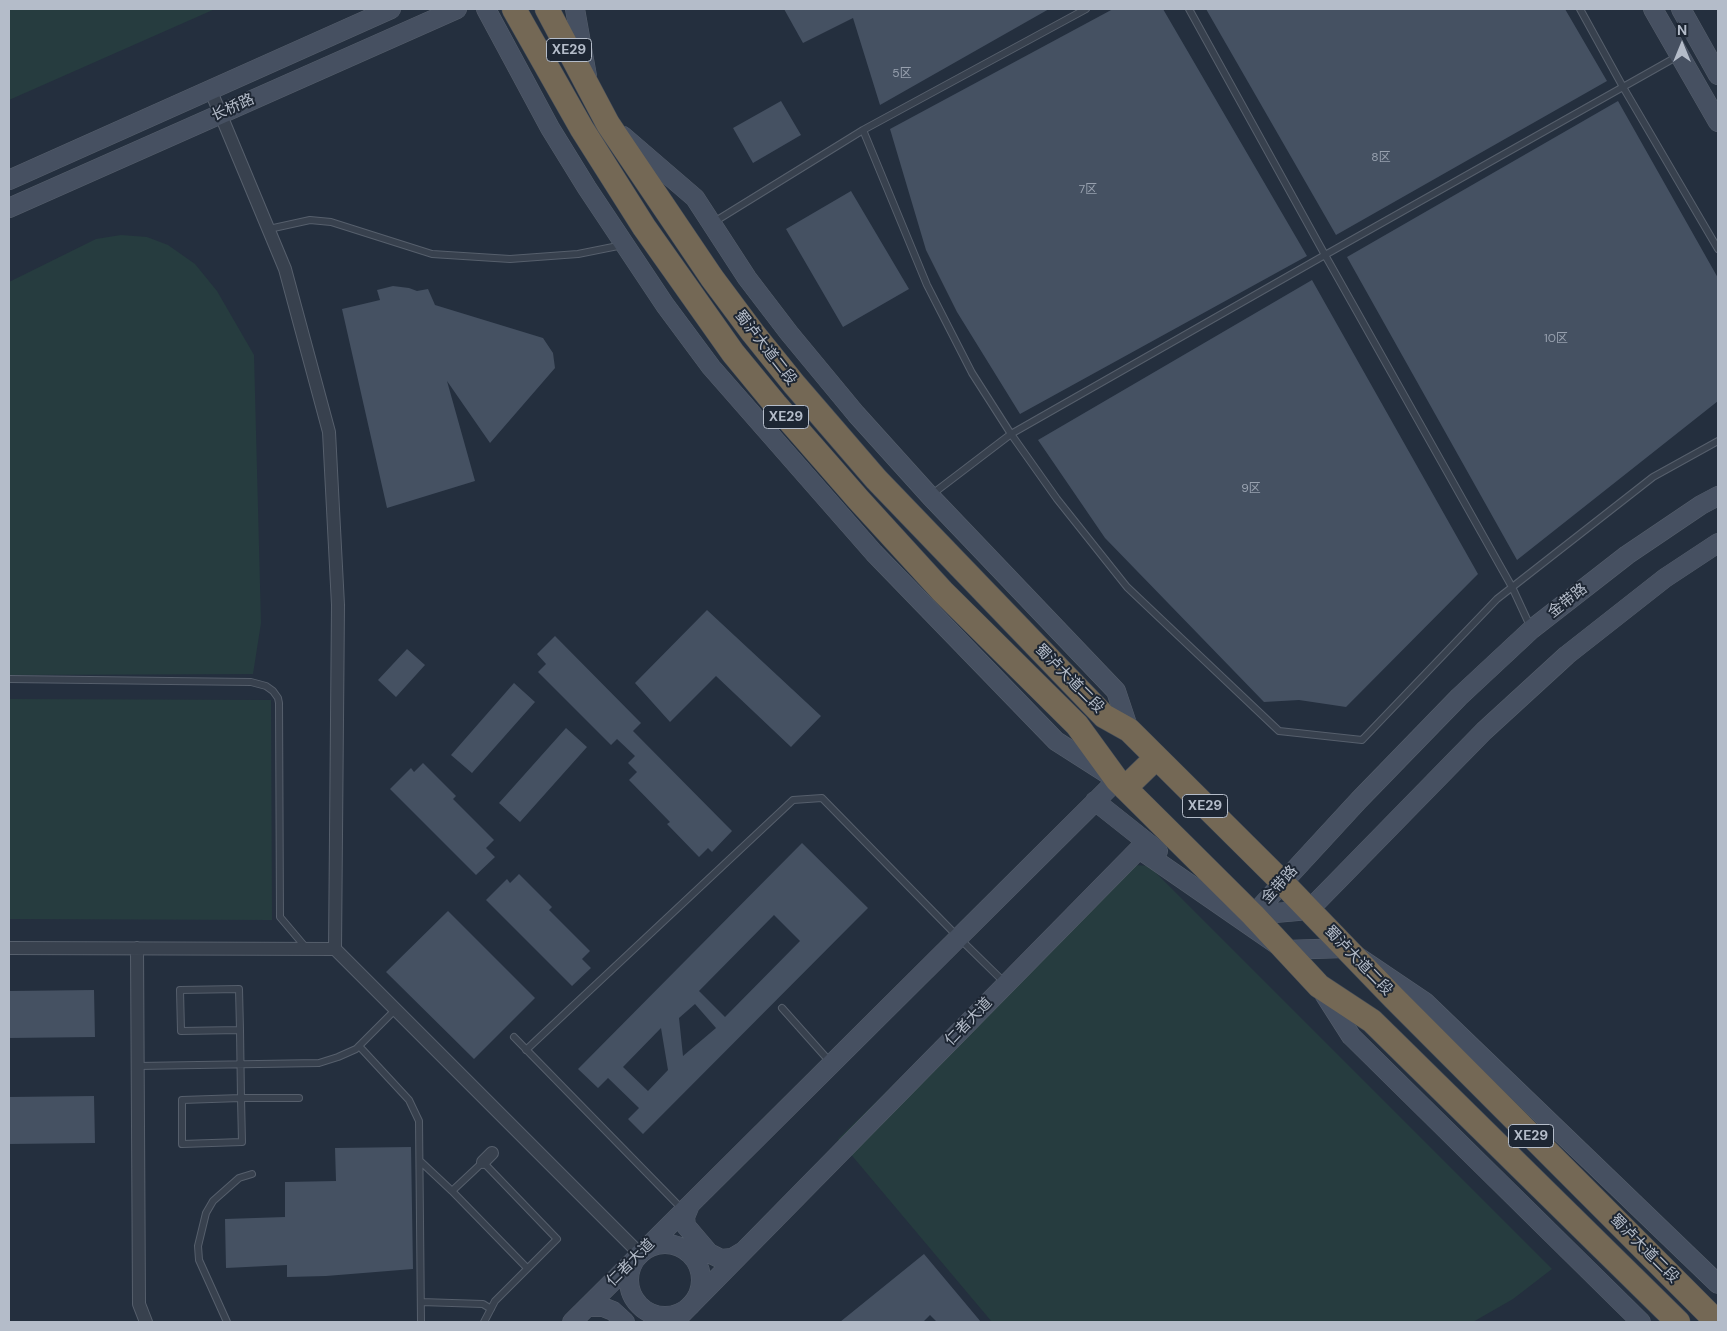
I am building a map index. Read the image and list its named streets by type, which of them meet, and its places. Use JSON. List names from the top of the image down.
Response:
{
  "streets": {
    "highway": ["XE29", "蜀泸大道二段"],
    "street": ["长桥路", "金带路", "仁者大道"]
  },
  "crossings": [
    ["蜀泸大道二段", "金带路"],
    ["蜀泸大道二段", "仁者大道"]
  ],
  "house_numbers": [
    "5区",
    "8区",
    "7区",
    "10区",
    "9区"
  ],
  "north": "top"
}
